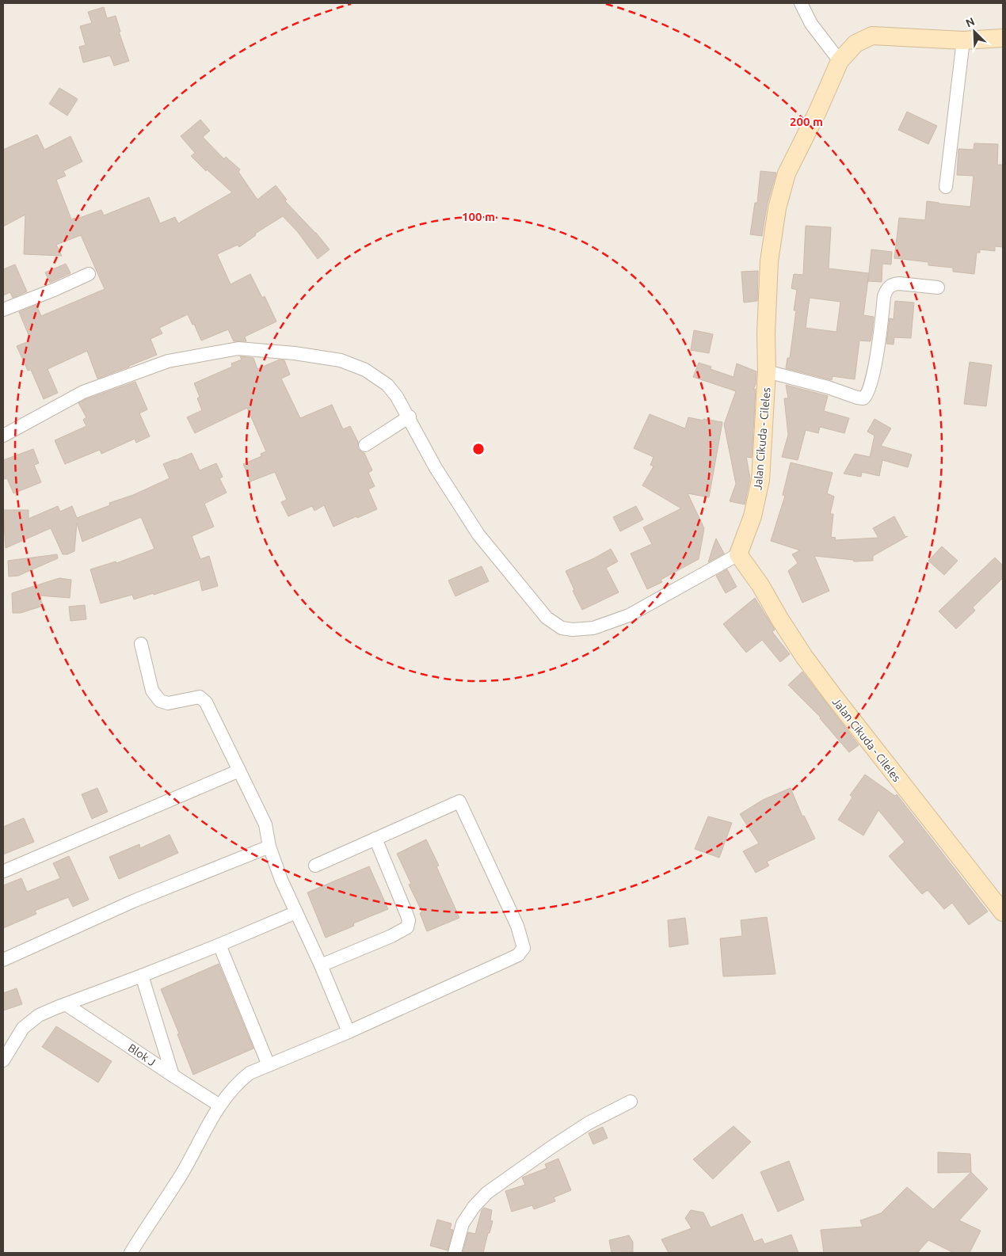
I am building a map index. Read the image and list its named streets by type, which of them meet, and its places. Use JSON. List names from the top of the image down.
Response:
{
  "streets": {
    "street": ["Jalan Cikuda - Cileles", "Blok J"]
  },
  "north": "top left",
  "rings": ["200 m", "100 m"]
}
